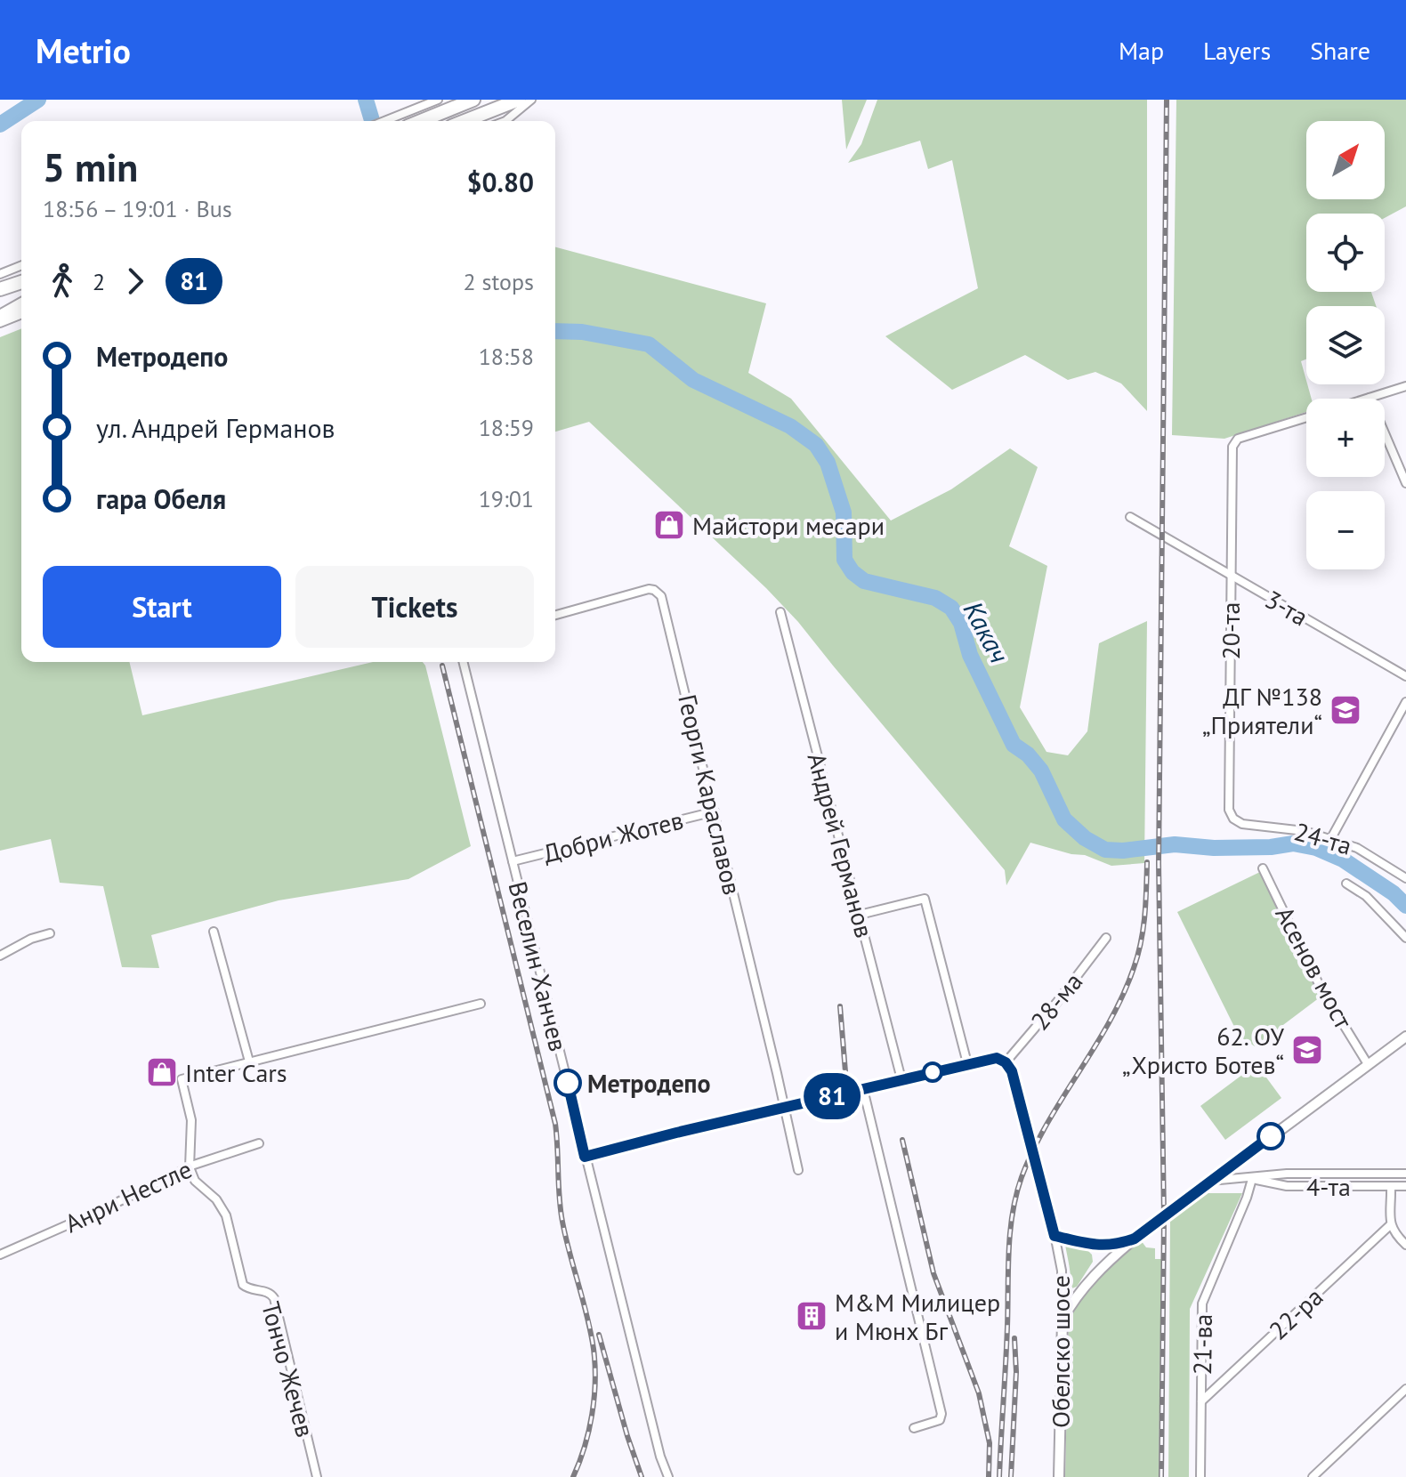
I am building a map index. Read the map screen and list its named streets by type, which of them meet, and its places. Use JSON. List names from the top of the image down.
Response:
{
  "streets": {
    "street": [
      "3-та",
      "20-та",
      "Георги Караславов",
      "Добри Жотев",
      "24-та",
      "Андрей Германов",
      "Веселин Ханчев",
      "Асенов мост",
      "28-ма",
      "4-та",
      "Анри Нестле",
      "22-ра",
      "21-ва",
      "Обелско шосе",
      "Тончо Жечев"
    ]
  },
  "crossings": [
    ["3-та", "20-та"],
    ["20-та", "24-та"],
    ["Георги Караславов", "Добри Жотев"],
    ["Добри Жотев", "Веселин Ханчев"],
    ["28-ма", "Обелско шосе"],
    ["4-та", "21-ва"],
    ["Анри Нестле", "Тончо Жечев"],
    ["22-ра", "21-ва"]
  ],
  "water": ["Какач"],
  "places": {
    "shop": ["Майстори месари", "Inter Cars"],
    "school or university": ["ДГ №138 „Приятели“", "62. ОУ „Христо Ботев“"],
    "other": ["Метродепо"],
    "building": ["М&M Mилицер и Мюнх Бг"]
  },
  "lines": ["bus line 81"],
  "north": "top right",
  "page": {
    "header": "Metrio",
    "nav": ["Map", "Layers", "Share"],
    "on_map": "81",
    "map_buttons": ["+", "−"],
    "heading": ["5 min", "18:56 – 19:01 · Bus", "$0.80"],
    "legs": ["2", "81", "2 stops"],
    "list": [
      {
        "name": "Метродепо",
        "value": "18:58"
      },
      {
        "name": "ул. Андрей Германов",
        "value": "18:59"
      },
      {
        "name": "гара Обеля",
        "value": "19:01"
      }
    ],
    "buttons": ["Start", "Tickets"]
  }
}
